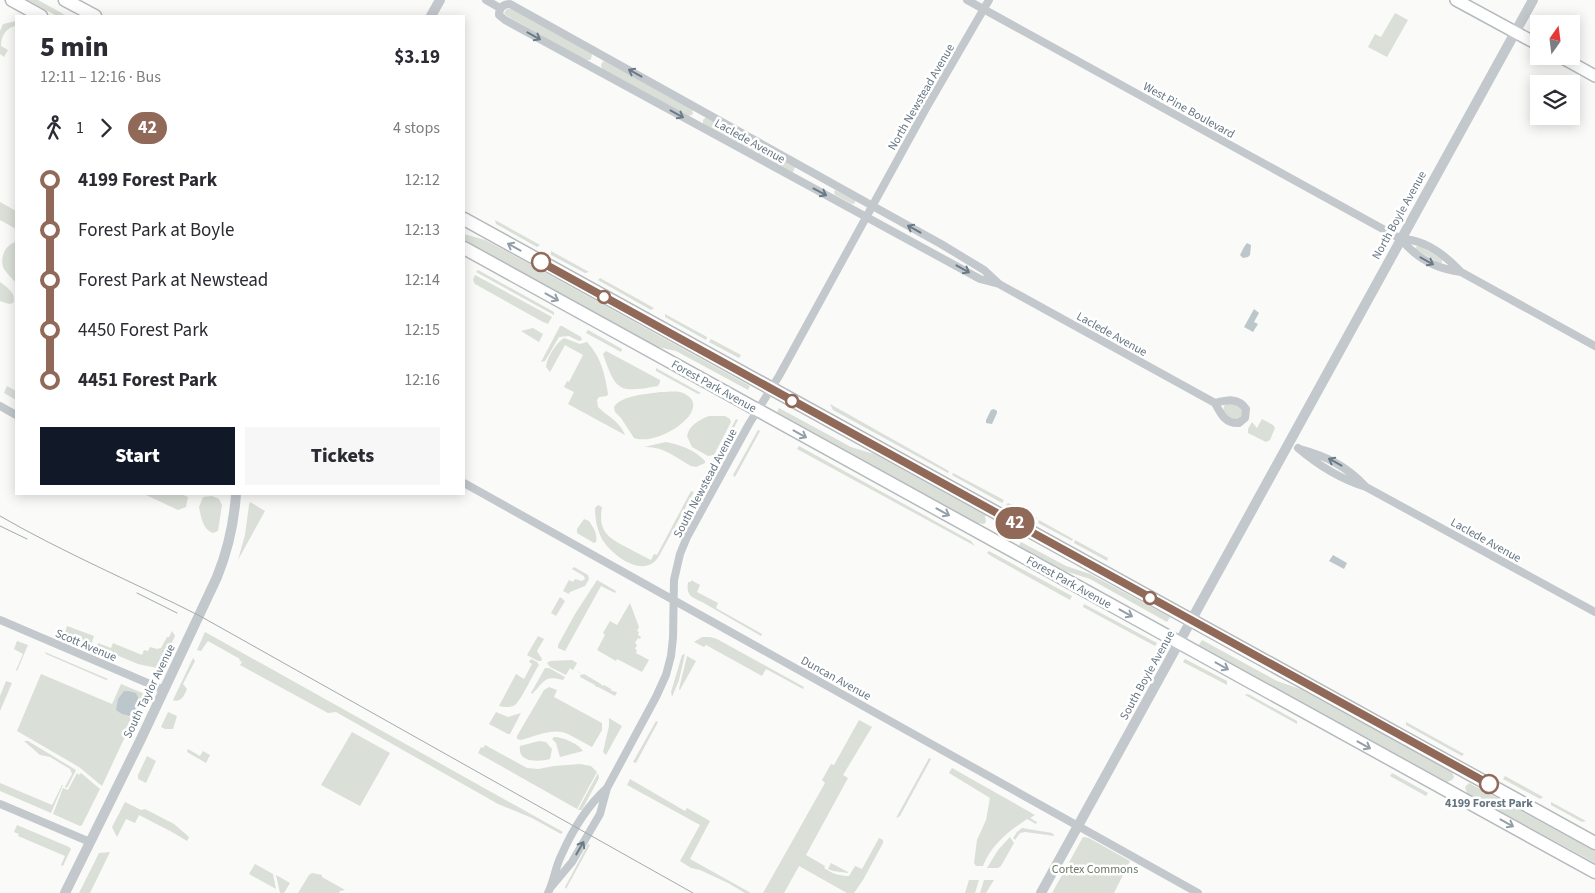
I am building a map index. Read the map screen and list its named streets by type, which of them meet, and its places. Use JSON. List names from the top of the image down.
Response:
{
  "streets": {
    "main road": ["Forest Park Avenue"],
    "street": [
      "North Newstead Avenue",
      "West Pine Boulevard",
      "Laclede Avenue",
      "North Boyle Avenue",
      "South Newstead Avenue",
      "Scott Avenue",
      "South Boyle Avenue",
      "Duncan Avenue",
      "South Taylor Avenue"
    ]
  },
  "crossings": [
    ["North Newstead Avenue", "West Pine Boulevard"],
    ["North Newstead Avenue", "Laclede Avenue"],
    ["North Newstead Avenue", "South Newstead Avenue"],
    ["West Pine Boulevard", "North Boyle Avenue"],
    ["Laclede Avenue", "North Boyle Avenue"],
    ["Laclede Avenue", "South Newstead Avenue"],
    ["Laclede Avenue", "South Boyle Avenue"],
    ["North Boyle Avenue", "South Boyle Avenue"],
    ["Forest Park Avenue", "South Newstead Avenue"],
    ["Forest Park Avenue", "South Boyle Avenue"],
    ["South Newstead Avenue", "Duncan Avenue"],
    ["Scott Avenue", "South Taylor Avenue"],
    ["South Boyle Avenue", "Duncan Avenue"]
  ],
  "parks": ["Cortex Commons"],
  "places": ["4199 Forest Park"],
  "lines": ["bus line 42"],
  "north": "top",
  "page": {
    "on_map": "42",
    "heading": ["5 min", "12:11 – 12:16 · Bus", "$3.19"],
    "legs": ["1", "42", "4 stops"],
    "list": [
      {
        "name": "4199 Forest Park",
        "value": "12:12"
      },
      {
        "name": "Forest Park at Boyle",
        "value": "12:13"
      },
      {
        "name": "Forest Park at Newstead",
        "value": "12:14"
      },
      {
        "name": "4450 Forest Park",
        "value": "12:15"
      },
      {
        "name": "4451 Forest Park",
        "value": "12:16"
      }
    ],
    "buttons": ["Start", "Tickets"]
  }
}
